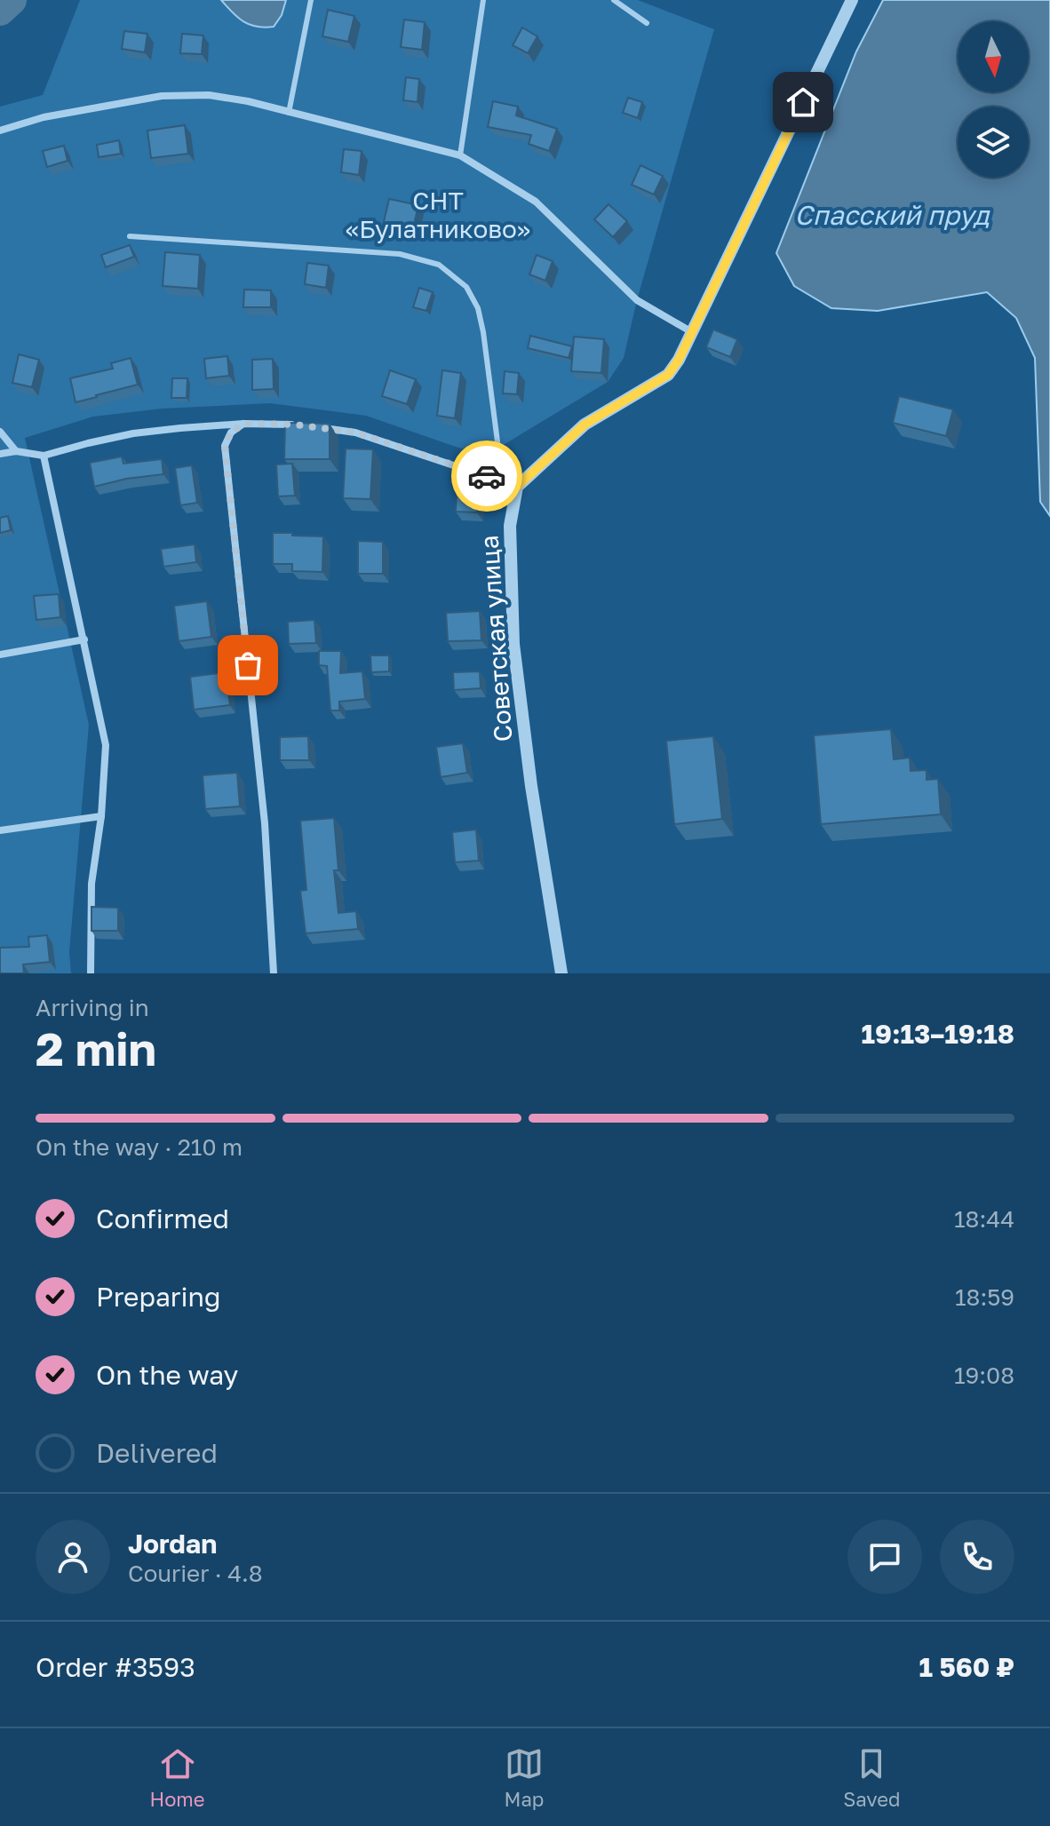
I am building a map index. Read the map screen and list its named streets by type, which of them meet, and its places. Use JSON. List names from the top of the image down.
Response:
{
  "streets": {
    "street": ["Советская улица"]
  },
  "water": ["Спасский пруд"],
  "parks": ["СНТ «Булатниково»"],
  "north": "bottom",
  "page": {
    "heading": ["2 min", "Arriving in", "19:13–19:18"],
    "panel": [
      "Jordan",
      "Courier · 4.8",
      "Order #3593",
      "1 560 ₽"
    ],
    "bar": "On the way · 210 m",
    "list": [
      ["Confirmed", "18:44"],
      ["Preparing", "18:59"],
      ["On the way", "19:08"],
      "Delivered"
    ],
    "tabs": ["Home", "Map", "Saved"]
  }
}
